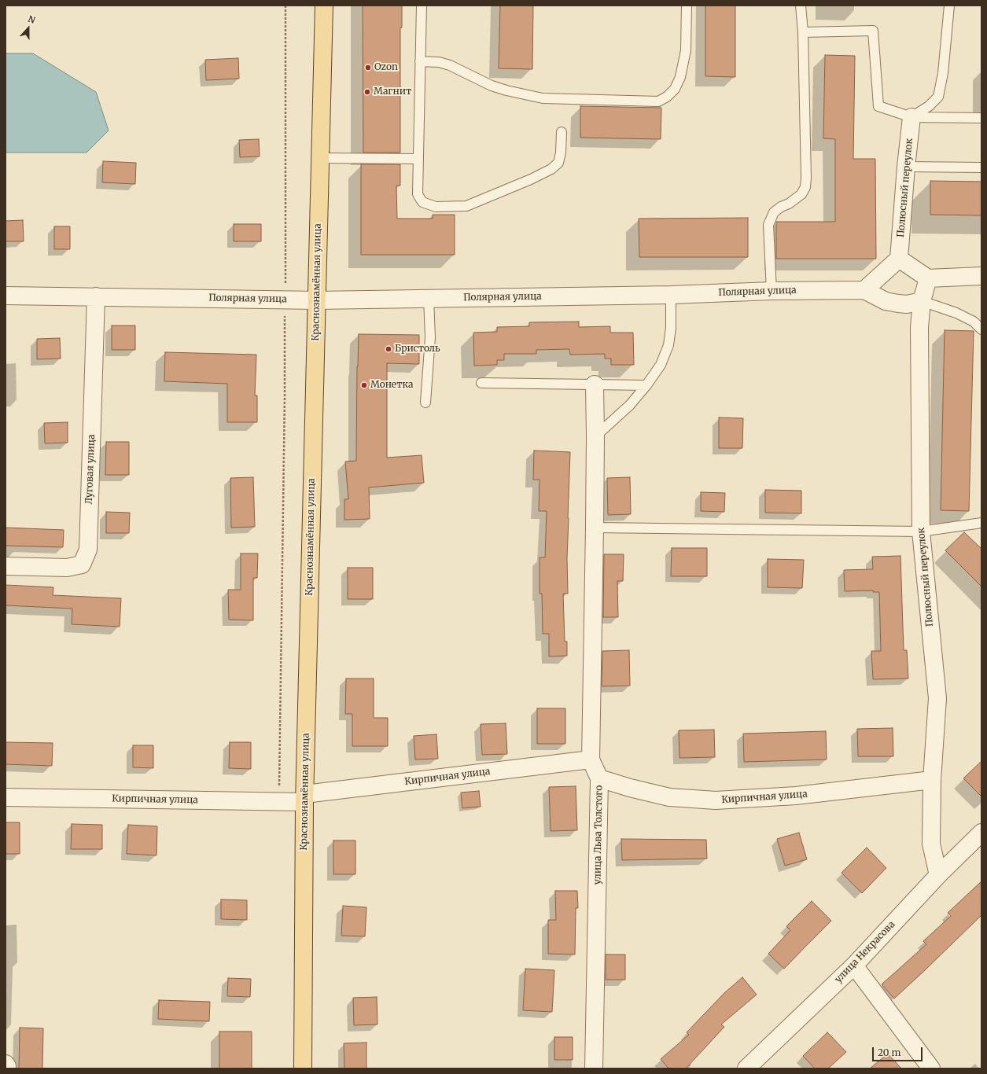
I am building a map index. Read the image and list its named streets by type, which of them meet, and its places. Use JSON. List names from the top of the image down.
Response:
{
  "streets": {
    "main road": ["Краснознамённая улица"],
    "street": [
      "Полюсный переулок",
      "Полярная улица",
      "Луговая улица",
      "Кирпичная улица",
      "улица Льва Толстого",
      "улица Некрасова"
    ]
  },
  "crossings": [
    ["Полюсный переулок", "Кирпичная улица"],
    ["Полюсный переулок", "улица Некрасова"],
    ["Краснознамённая улица", "Полярная улица"],
    ["Краснознамённая улица", "Кирпичная улица"],
    ["Полярная улица", "Луговая улица"],
    ["Кирпичная улица", "улица Льва Толстого"]
  ],
  "places": [
    "Ozon",
    "Магнит",
    "Бристоль",
    "Монетка"
  ],
  "scale_bar": "20 m",
  "north": "top"
}
